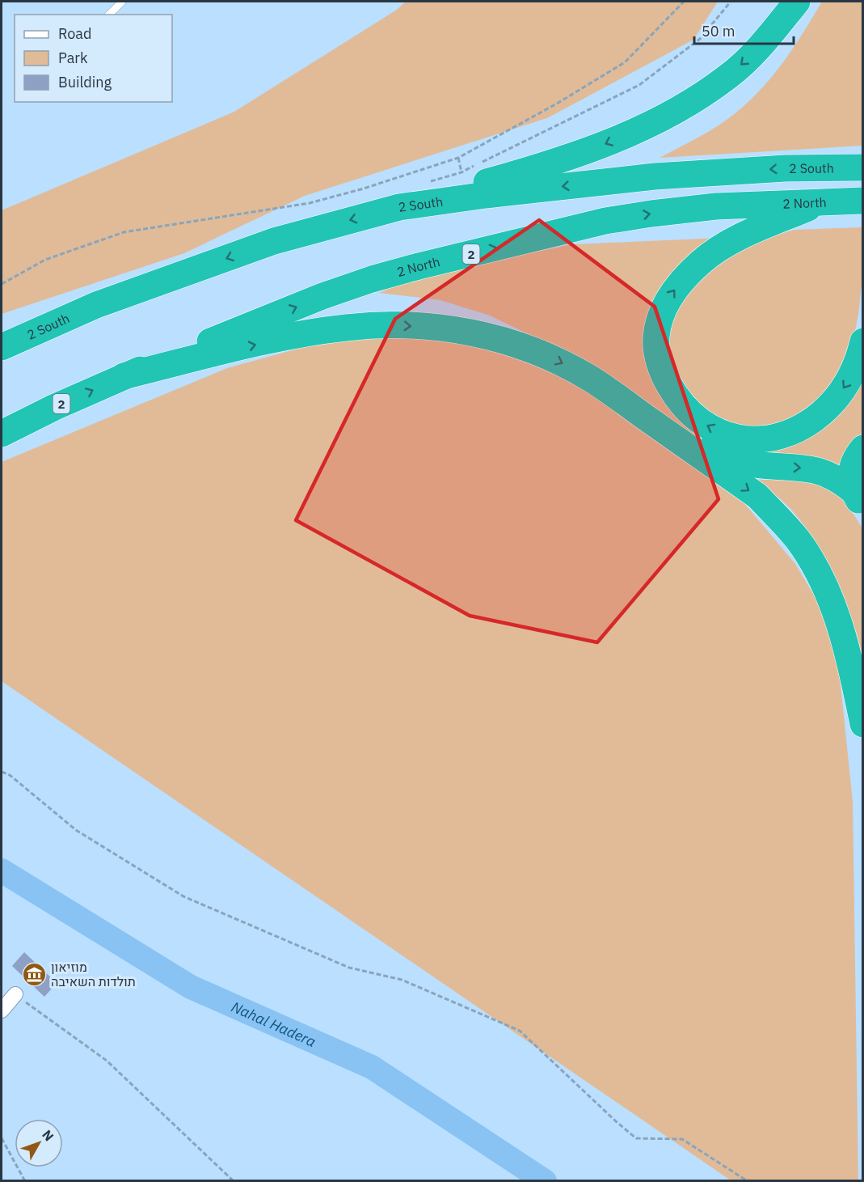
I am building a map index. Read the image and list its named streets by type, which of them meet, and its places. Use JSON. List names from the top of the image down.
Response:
{
  "streets": {
    "highway": ["2 South", "2 North", "2"]
  },
  "water": ["Nahal Hadera"],
  "places": {
    "museum": ["מוזיאון תולדות השאיבה"]
  },
  "legend": ["Road", "Park", "Building"],
  "scale_bar": "50 m",
  "north": "top right"
}
